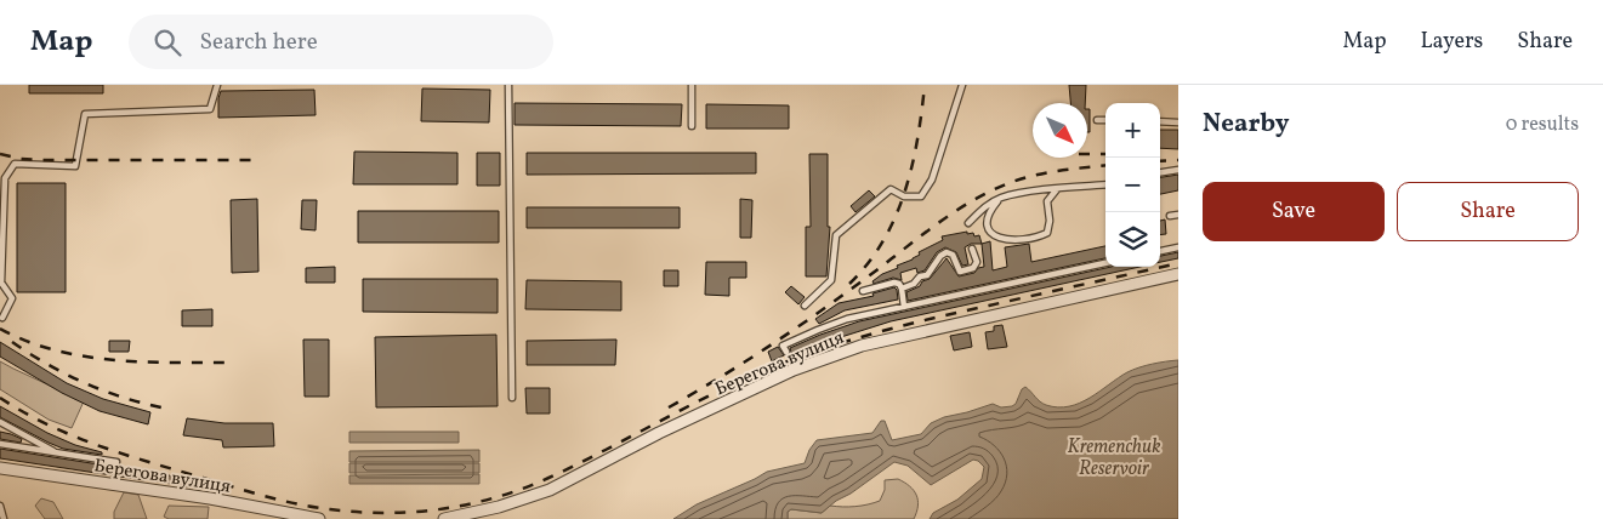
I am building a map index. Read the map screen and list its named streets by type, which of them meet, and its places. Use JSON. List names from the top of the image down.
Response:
{
  "streets": {
    "street": ["Берегова вулиця"]
  },
  "water": ["Kremenchuk Reservoir"],
  "north": "bottom right",
  "page": {
    "header": "Map",
    "search": "Search here",
    "nav": ["Map", "Layers", "Share"],
    "heading": ["Nearby", "0 results"],
    "map_buttons": ["+", "−"],
    "buttons": ["Save", "Share"]
  }
}
